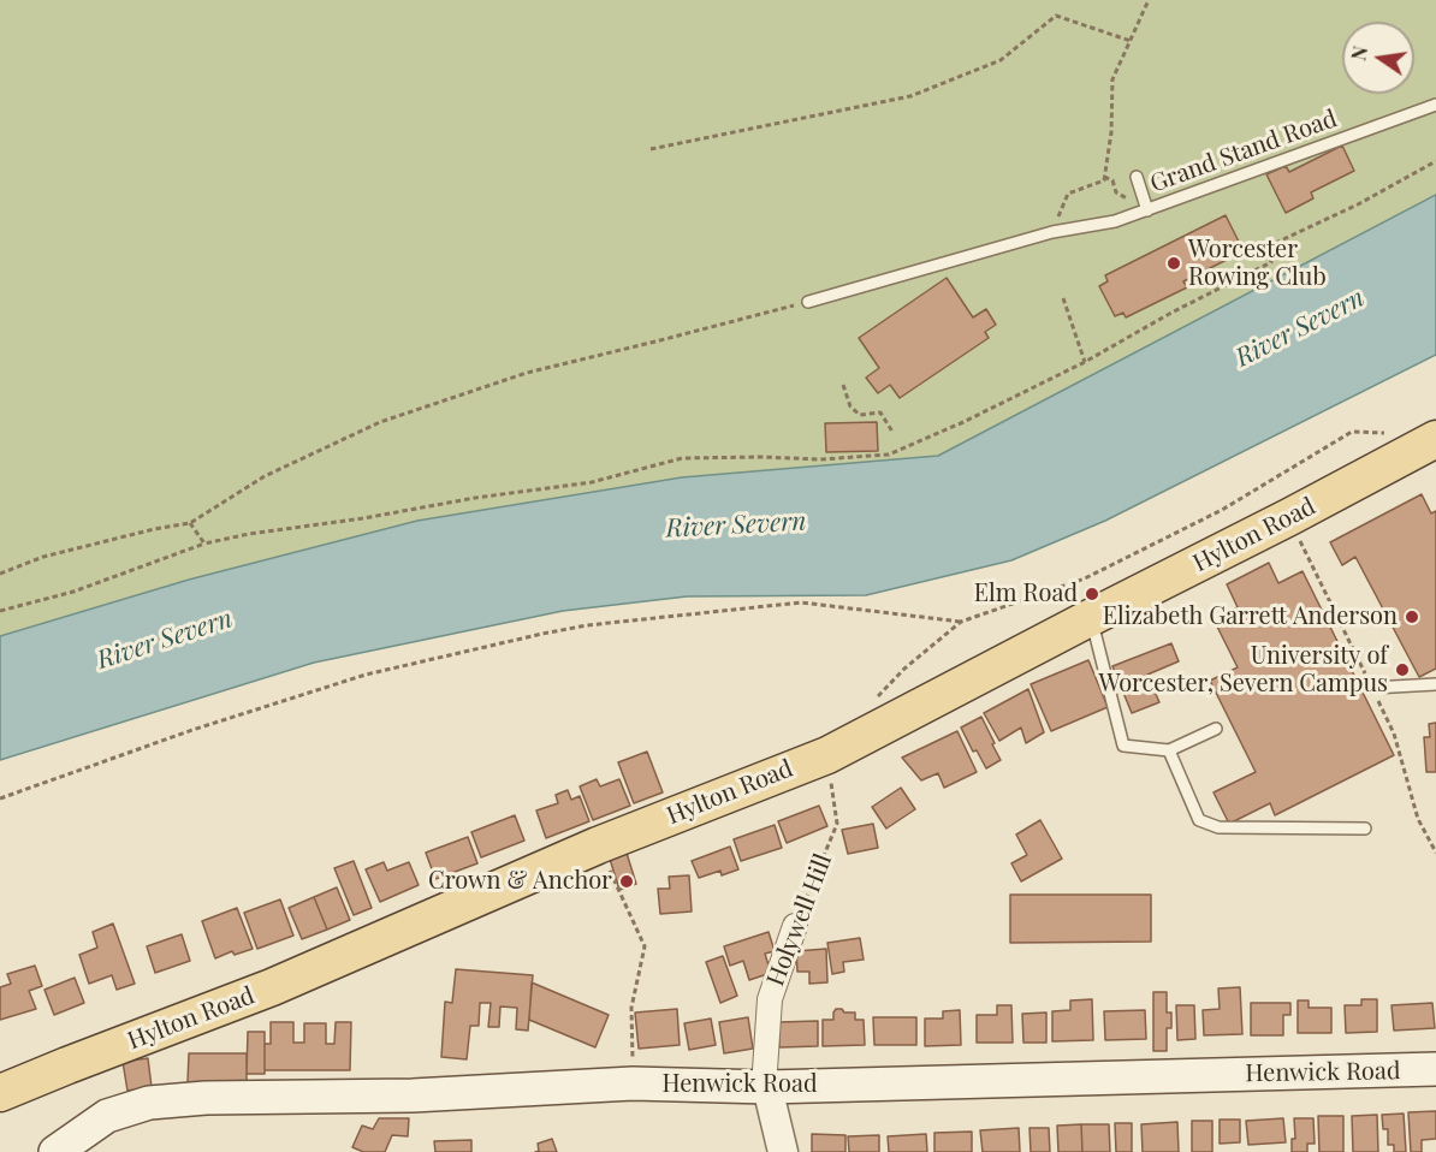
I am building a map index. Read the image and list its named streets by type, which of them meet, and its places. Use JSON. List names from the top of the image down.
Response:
{
  "streets": {
    "main road": ["Hylton Road", "Henwick Road"],
    "street": ["Holywell Hill"],
    "lane": ["Grand Stand Road"]
  },
  "crossings": [
    ["Hylton Road", "Holywell Hill"],
    ["Holywell Hill", "Henwick Road"]
  ],
  "water": ["River Severn"],
  "places": [
    "Worcester Rowing Club",
    "Elm Road",
    "Elizabeth Garrett Anderson",
    "University of Worcester, Severn Campus",
    "Crown & Anchor"
  ],
  "north": "left"
}
